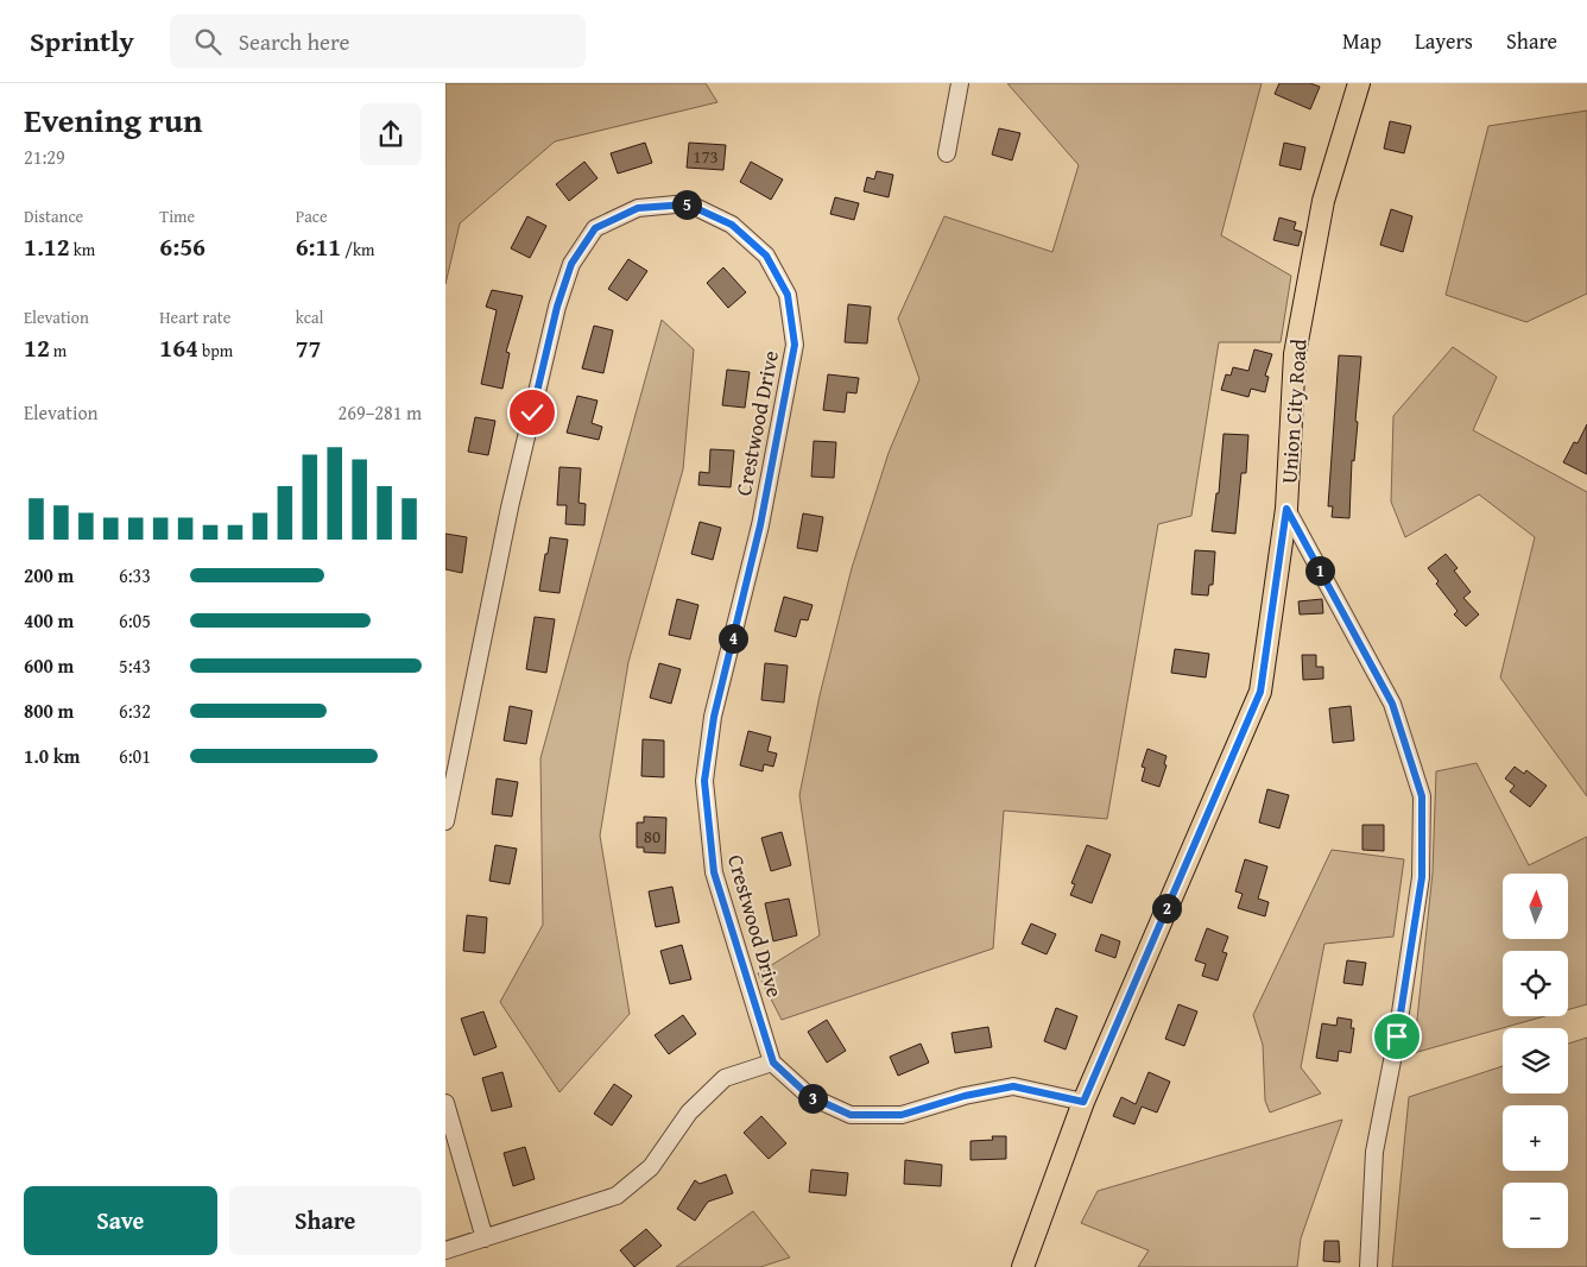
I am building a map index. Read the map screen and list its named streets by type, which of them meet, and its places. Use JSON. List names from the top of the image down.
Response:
{
  "streets": {
    "main road": ["Union City Road"],
    "street": ["Crestwood Drive"]
  },
  "crossings": [
    ["Union City Road", "Crestwood Drive"]
  ],
  "house_numbers": ["173", "80"],
  "north": "top",
  "page": {
    "header": "Sprintly",
    "search": "Search here",
    "nav": ["Map", "Layers", "Share"],
    "heading": ["Evening run", "21:29"],
    "stats": [
      ["Distance", "1.12 km"],
      ["Time", "6:56"],
      ["Pace", "6:11 /km"],
      ["Elevation", "12 m"],
      ["Heart rate", "164 bpm"],
      ["kcal", "77"]
    ],
    "pins": [
      "5",
      "1",
      "4",
      "2",
      "3"
    ],
    "chart": ["Elevation", "269–281 m"],
    "list": [
      {
        "name": "200 m",
        "note": "6:33"
      },
      {
        "name": "400 m",
        "note": "6:05"
      },
      {
        "name": "600 m",
        "note": "5:43"
      },
      {
        "name": "800 m",
        "note": "6:32"
      },
      {
        "name": "1.0 km",
        "note": "6:01"
      }
    ],
    "map_buttons": ["+", "−"],
    "buttons": ["Save", "Share"]
  }
}
